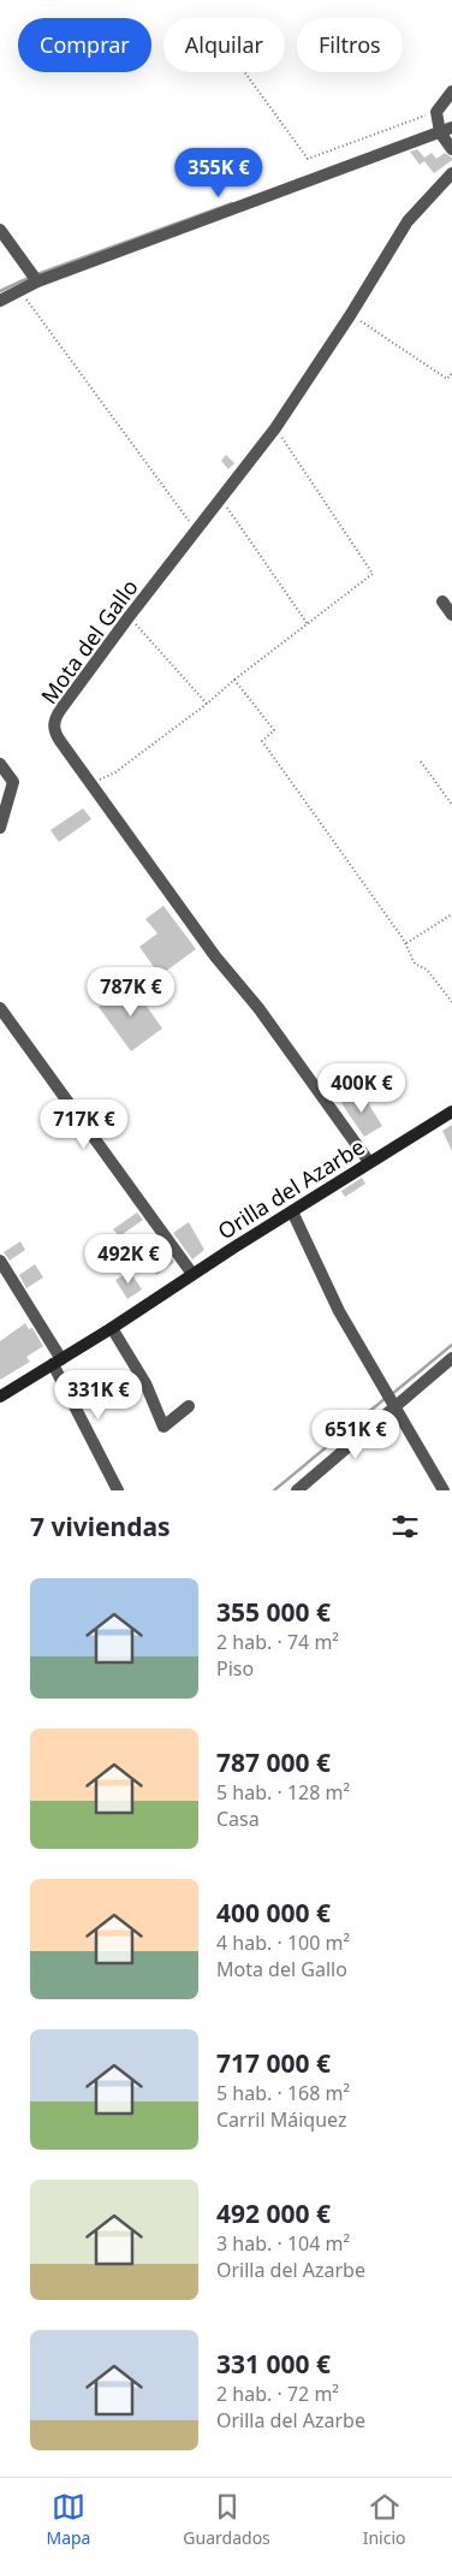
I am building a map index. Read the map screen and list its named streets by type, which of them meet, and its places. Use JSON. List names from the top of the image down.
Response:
{
  "streets": {
    "main road": ["Orilla del Azarbe"],
    "street": ["Mota del Gallo"]
  },
  "crossings": [
    ["Mota del Gallo", "Orilla del Azarbe"]
  ],
  "page": {
    "chip": ["Comprar", "Alquilar", "Filtros"],
    "price": [
      "355K €",
      "787K €",
      "400K €",
      "717K €",
      "492K €",
      "331K €",
      "651K €"
    ],
    "heading": "7 viviendas",
    "list": [
      {
        "name": "355 000 €",
        "note": "2 hab. · 74 m² · Piso"
      },
      {
        "name": "787 000 €",
        "note": "5 hab. · 128 m² · Casa"
      },
      {
        "name": "400 000 €",
        "note": "4 hab. · 100 m² · Mota del Gallo"
      },
      {
        "name": "717 000 €",
        "note": "5 hab. · 168 m² · Carril Máiquez"
      },
      {
        "name": "492 000 €",
        "note": "3 hab. · 104 m² · Orilla del Azarbe"
      },
      {
        "name": "331 000 €",
        "note": "2 hab. · 72 m² · Orilla del Azarbe"
      }
    ],
    "tabs": ["Mapa", "Guardados", "Inicio"]
  }
}
